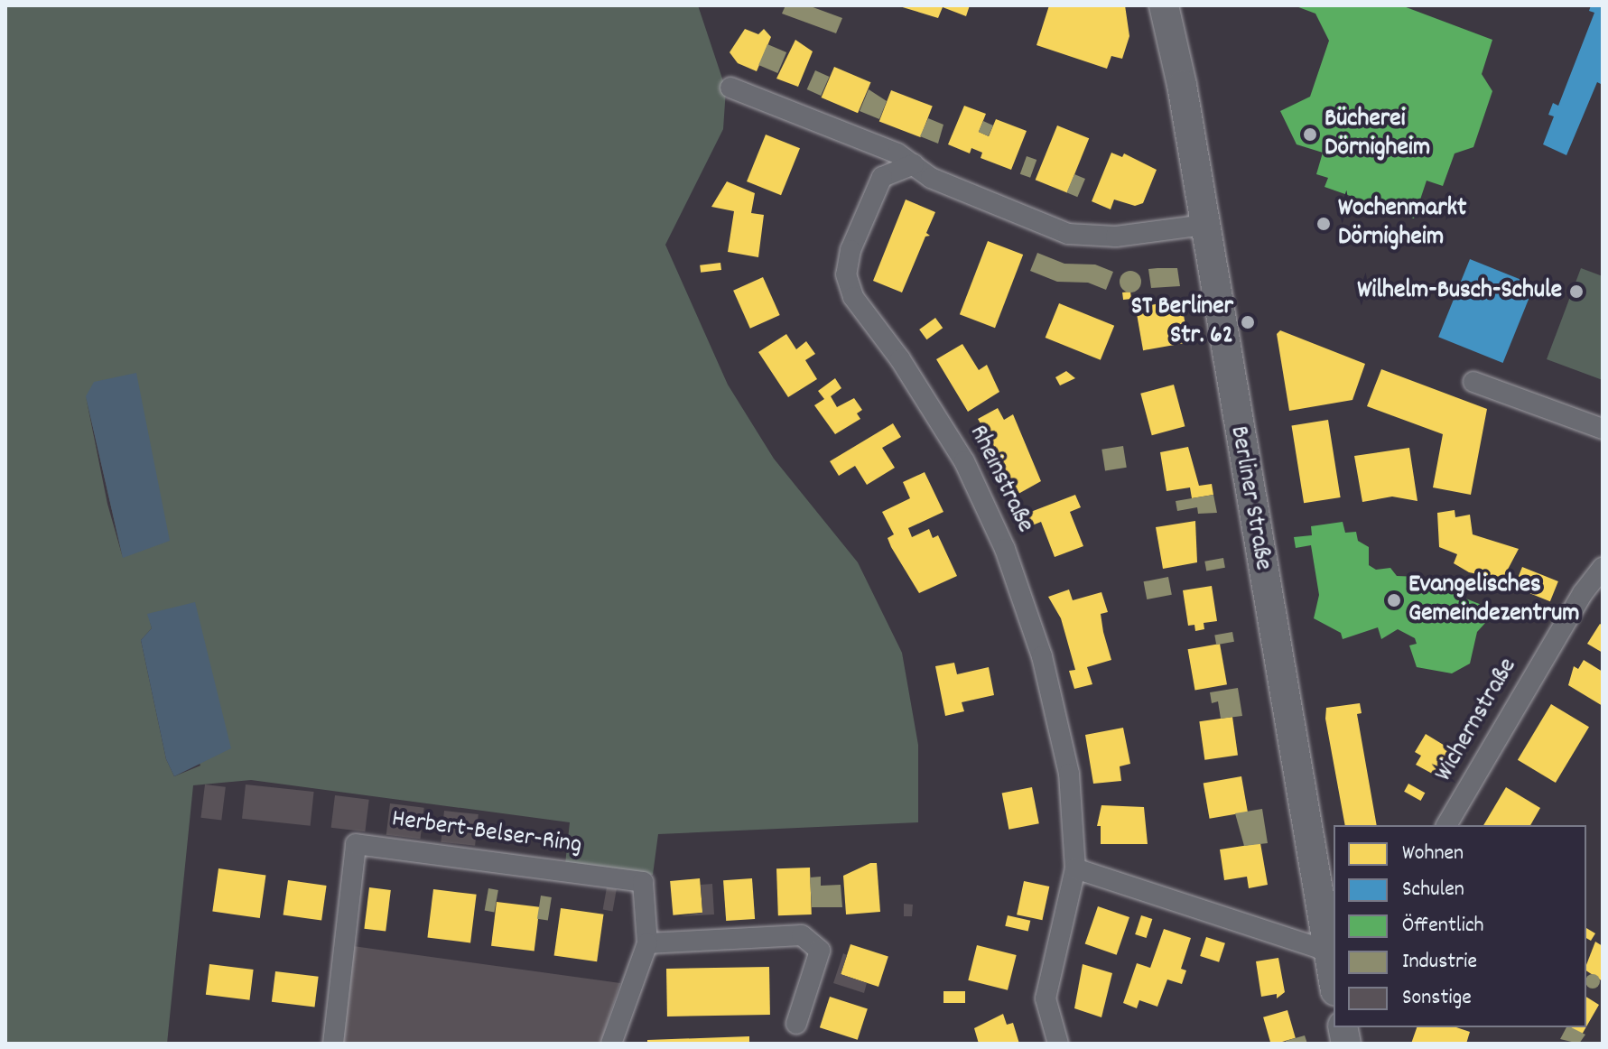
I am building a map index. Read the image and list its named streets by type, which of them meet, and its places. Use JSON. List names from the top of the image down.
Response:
{
  "streets": {
    "street": [
      "Rheinstraße",
      "Berliner Straße",
      "Wichernstraße",
      "Herbert-Belser-Ring"
    ]
  },
  "places": [
    "Bücherei Dörnigheim",
    "Wochenmarkt Dörnigheim",
    "Wilhelm-Busch-Schule",
    "ST Berliner Str. 62",
    "Evangelisches Gemeindezentrum"
  ],
  "legend": [
    "Wohnen",
    "Schulen",
    "Öffentlich",
    "Industrie",
    "Sonstige"
  ]
}
